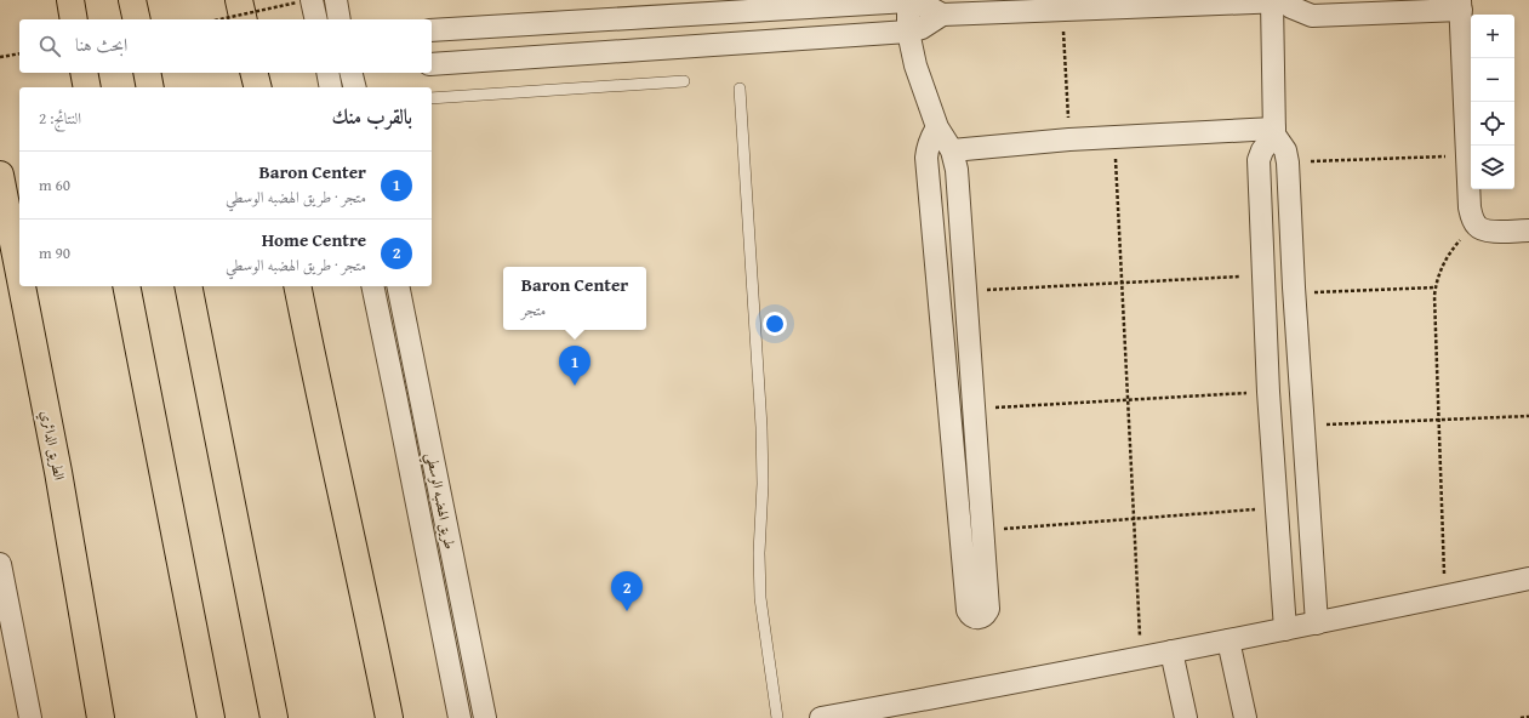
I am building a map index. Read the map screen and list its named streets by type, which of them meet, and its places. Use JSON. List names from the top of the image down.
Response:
{
  "streets": {
    "highway": ["الطريق الدائري"],
    "street": ["طريق الهضبه الوسطي"]
  },
  "page": {
    "map_buttons": ["+", "−"],
    "search": "ابحث هنا",
    "heading": ["بالقرب منك", "النتائج: 2"],
    "list": [
      {
        "mark": "1",
        "name": "Baron Center",
        "note": "متجر · طريق الهضبه الوسطي",
        "value": "60 m"
      },
      {
        "mark": "2",
        "name": "Home Centre",
        "note": "متجر · طريق الهضبه الوسطي",
        "value": "90 m"
      }
    ],
    "popup": ["Baron Center", "متجر"],
    "pins": ["1", "2"]
  }
}
